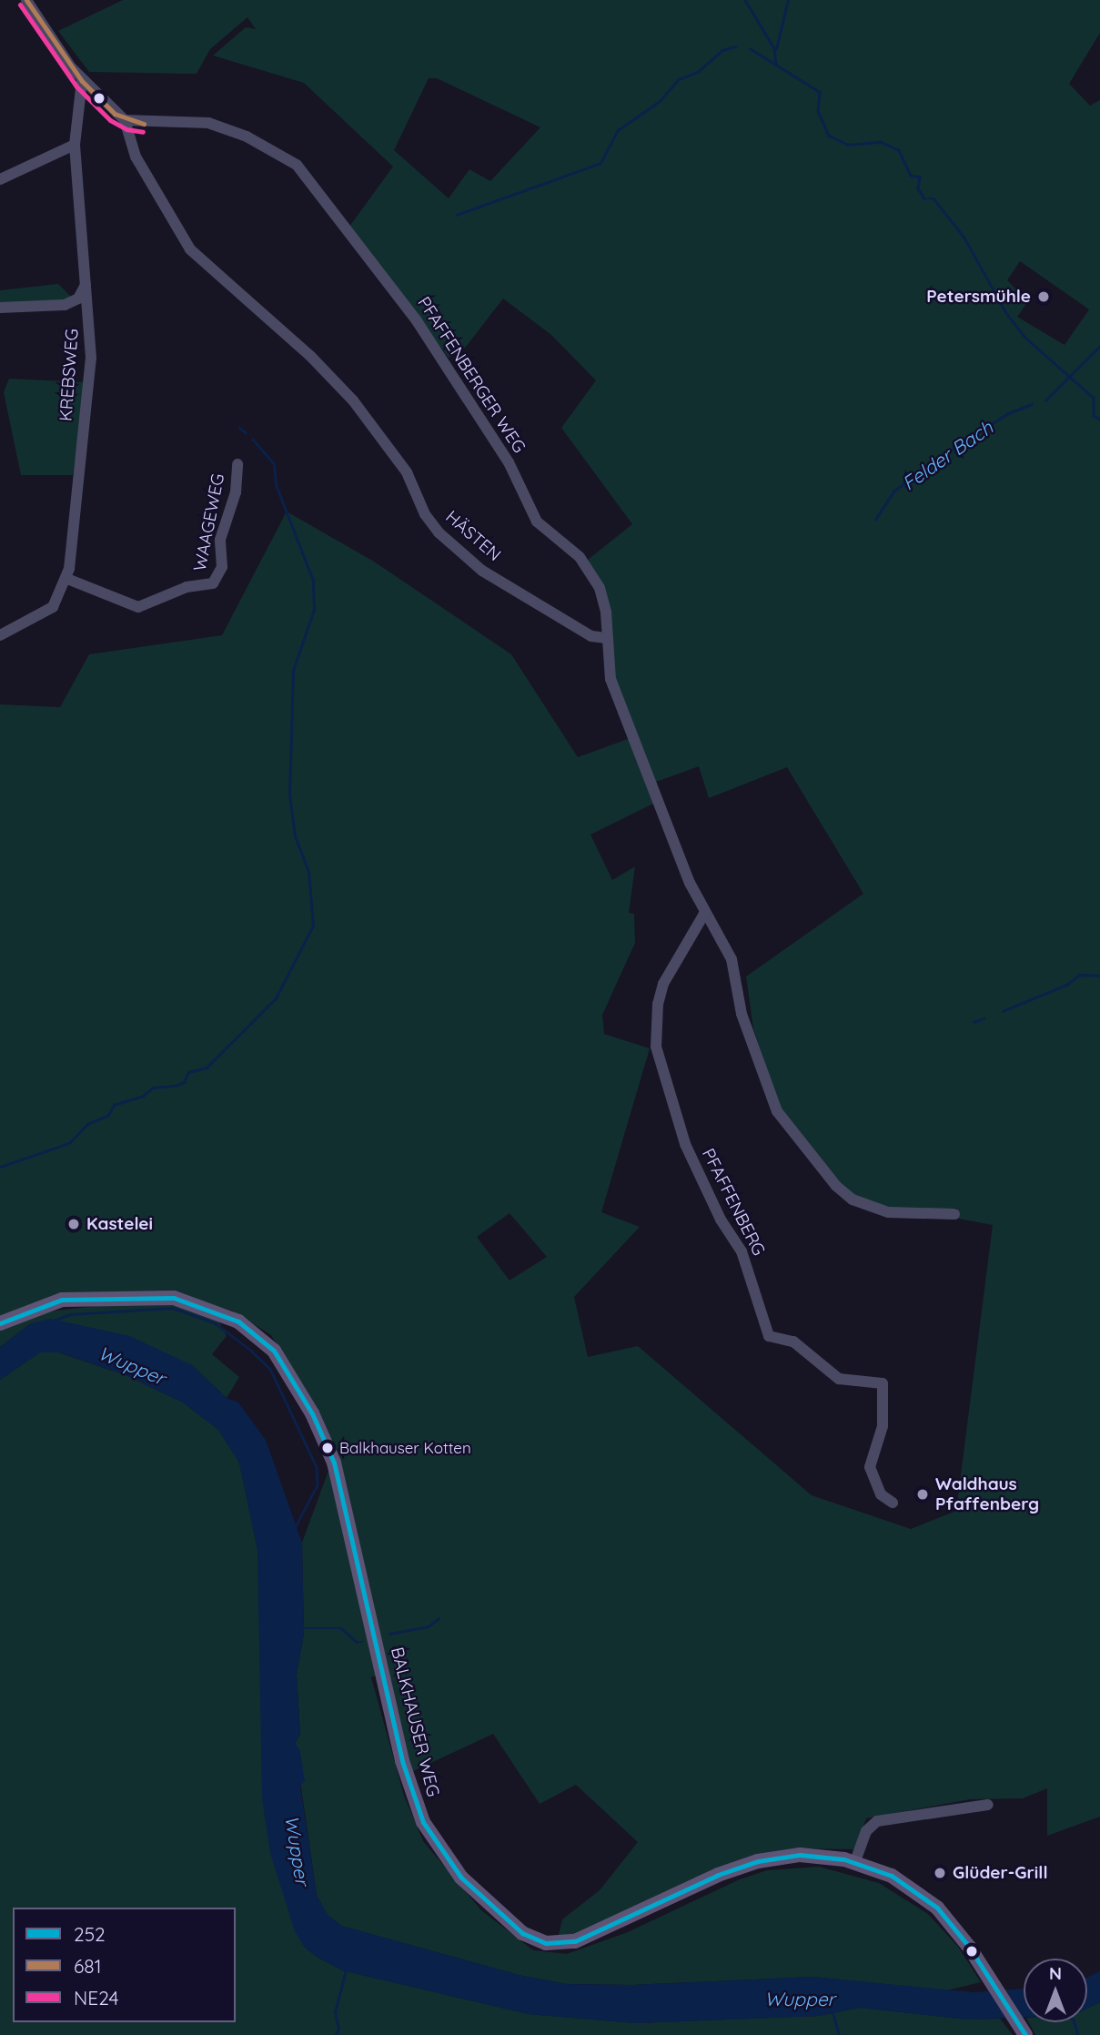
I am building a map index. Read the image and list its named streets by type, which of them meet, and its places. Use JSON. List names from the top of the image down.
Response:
{
  "streets": {
    "main road": ["BALKHAUSER WEG"],
    "street": [
      "KREBSWEG",
      "PFAFFENBERGER WEG",
      "WAAGEWEG",
      "HÄSTEN",
      "PFAFFENBERG"
    ]
  },
  "crossings": [
    ["KREBSWEG", "WAAGEWEG"],
    ["PFAFFENBERGER WEG", "HÄSTEN"],
    ["PFAFFENBERGER WEG", "PFAFFENBERG"]
  ],
  "water": ["Felder Bach", "Wupper"],
  "places": [
    "Petersmühle",
    "Kastelei",
    "Balkhauser Kotten",
    "Waldhaus Pfaffenberg",
    "Glüder-Grill"
  ],
  "lines": ["transit line 681", "transit line NE24", "transit line 252"],
  "legend": ["252", "681", "NE24"],
  "north": "top"
}
